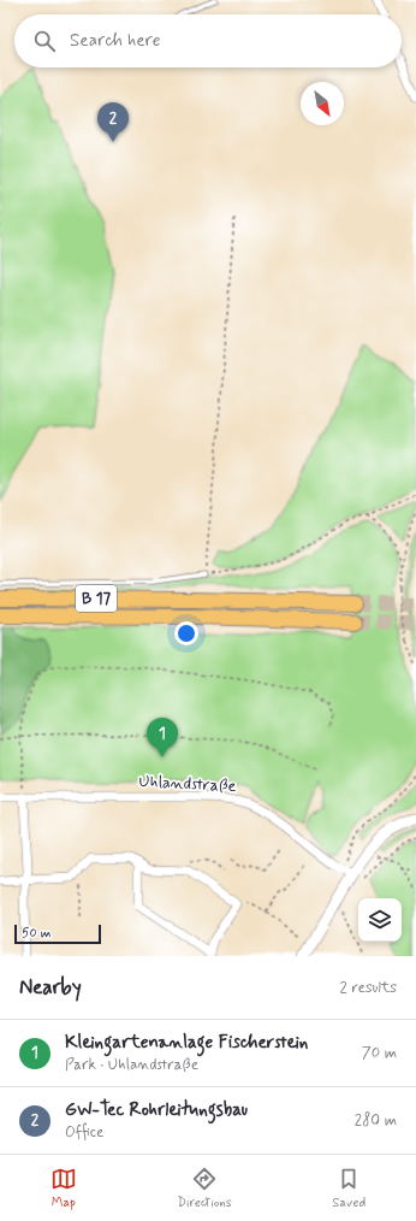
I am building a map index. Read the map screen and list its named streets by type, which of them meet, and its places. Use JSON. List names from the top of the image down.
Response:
{
  "streets": {
    "highway": ["B 17"],
    "street": ["Uhlandstraße"]
  },
  "scale_bar": "50 m",
  "north": "bottom right",
  "page": {
    "search": "Search here",
    "pins": ["2", "1"],
    "scale": "50 m",
    "heading": ["Nearby", "2 results"],
    "list": [
      {
        "mark": "1",
        "name": "Kleingartenanlage Fischerstein",
        "note": "Park · Uhlandstraße",
        "value": "70 m"
      },
      {
        "mark": "2",
        "name": "GW-Tec Rohrleitungsbau",
        "note": "Office",
        "value": "280 m"
      }
    ],
    "nav": ["Map", "Directions", "Saved"]
  }
}
